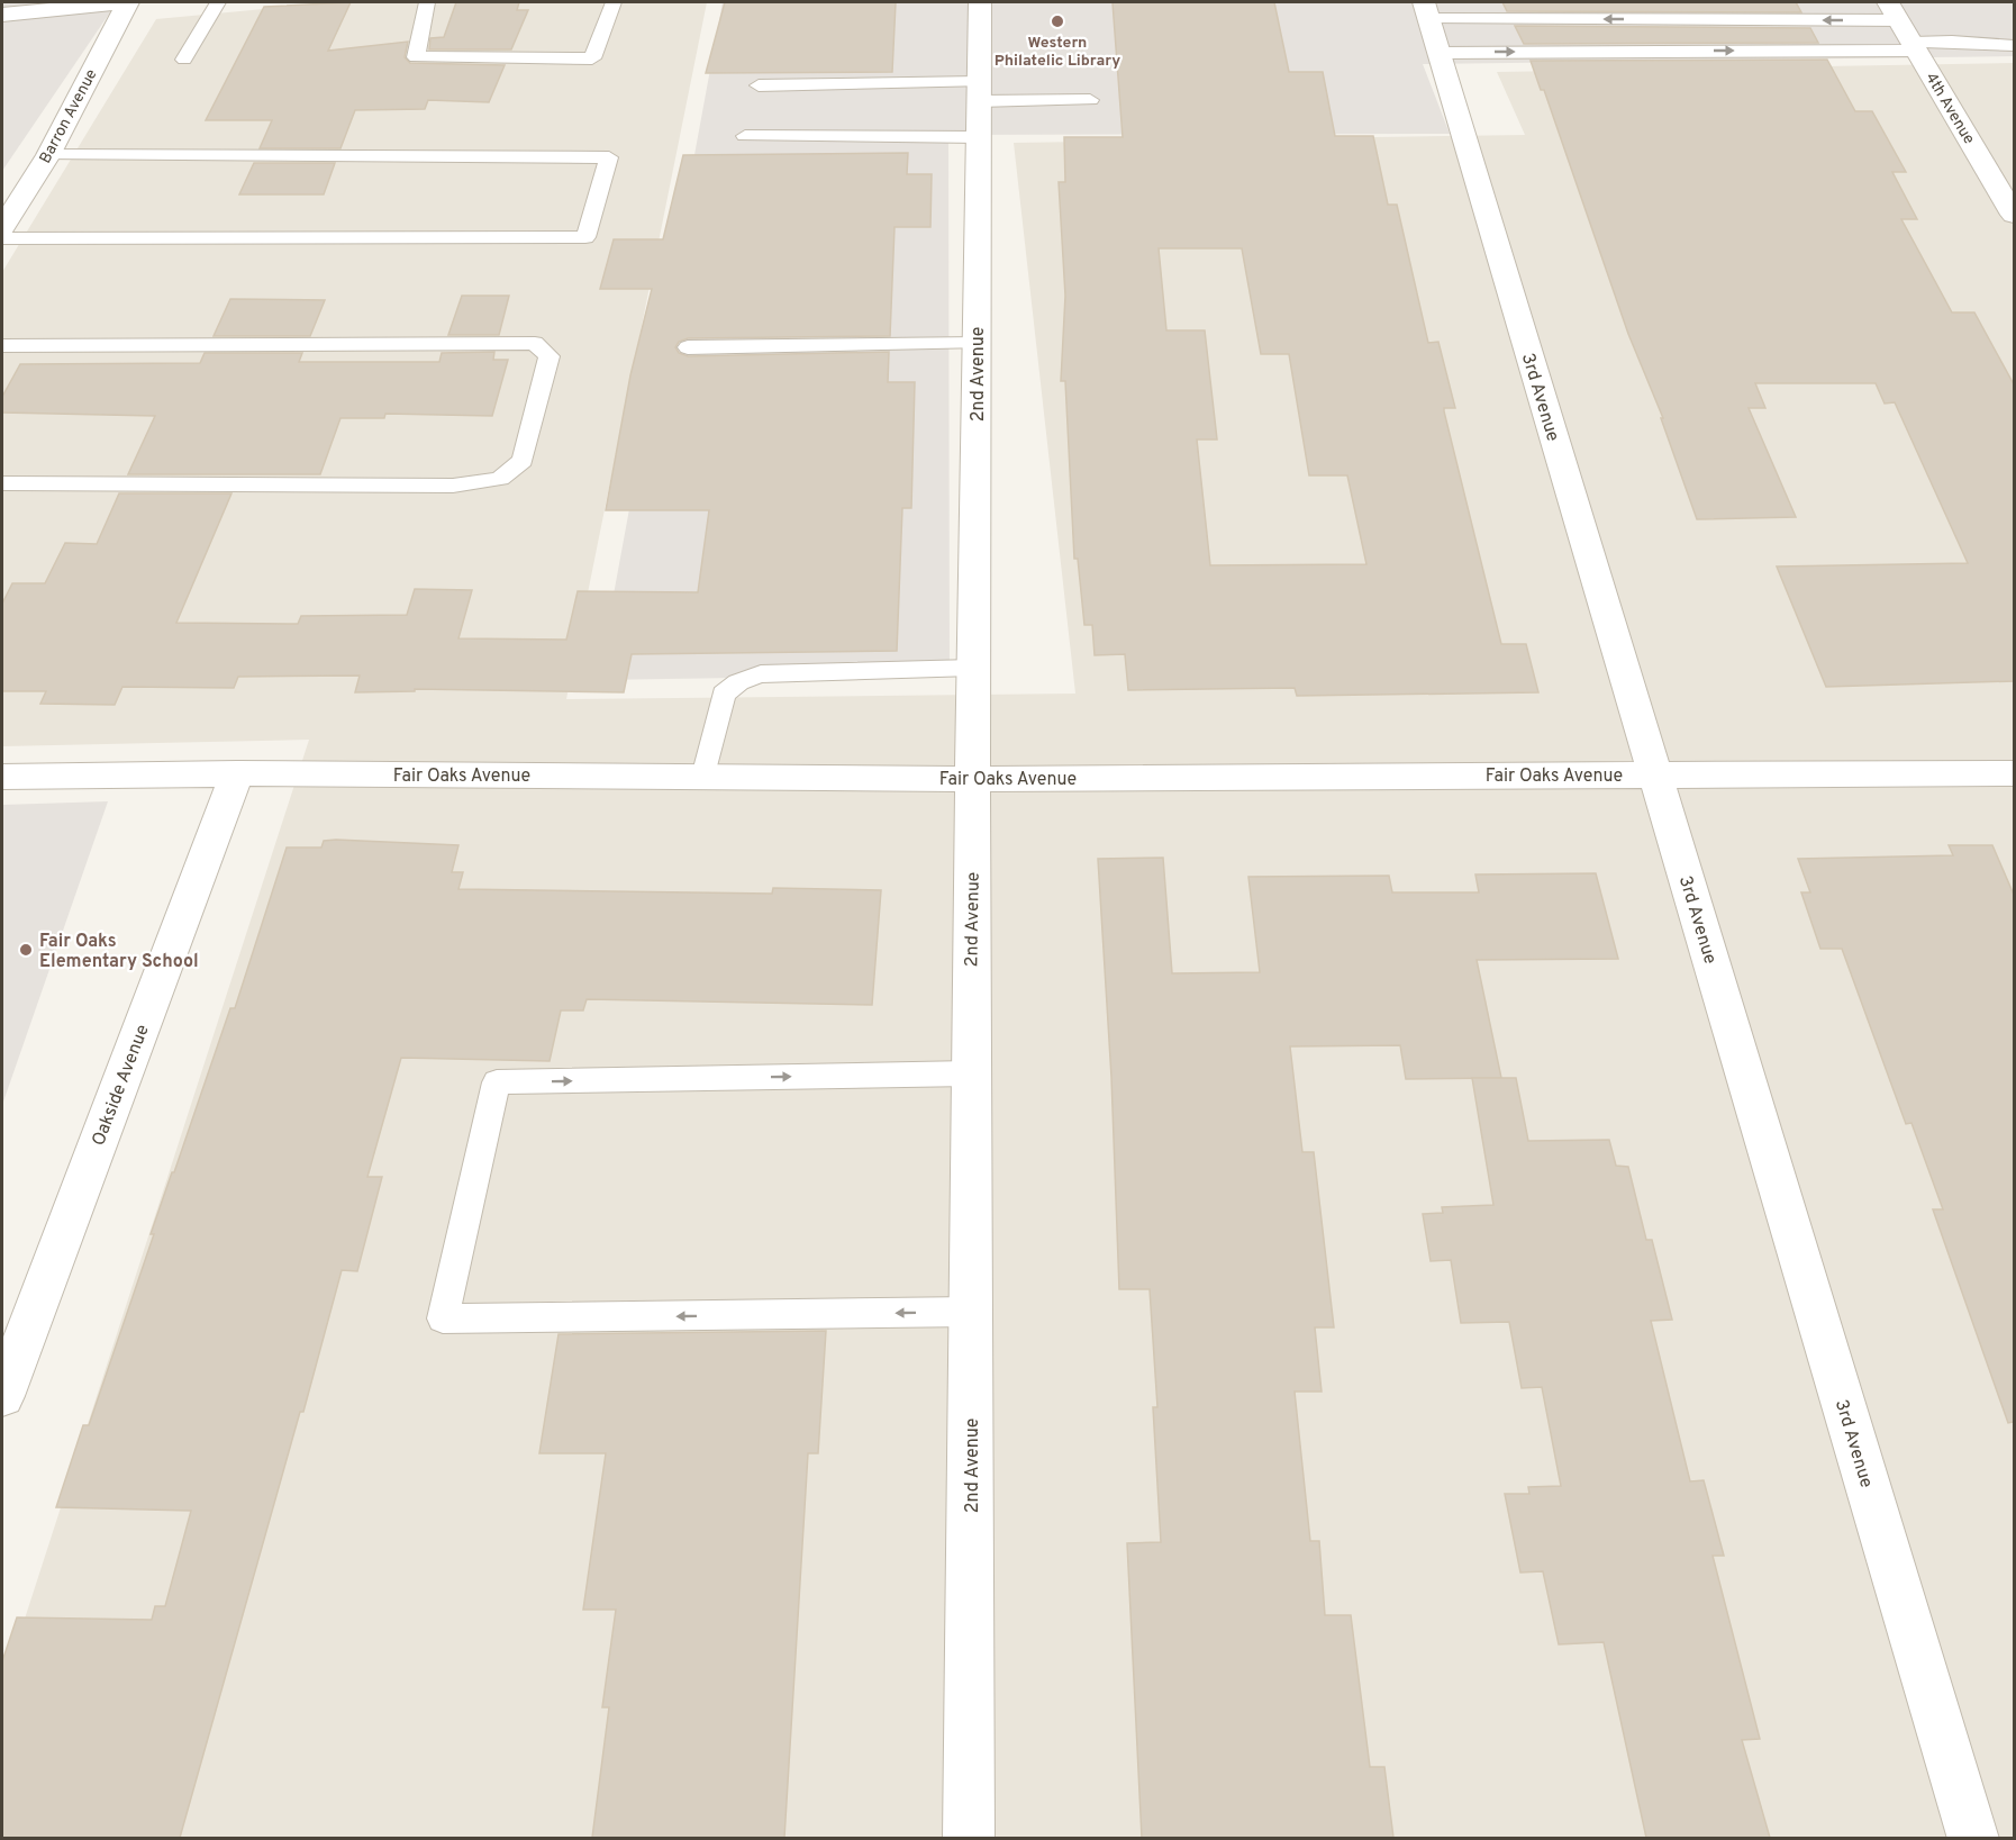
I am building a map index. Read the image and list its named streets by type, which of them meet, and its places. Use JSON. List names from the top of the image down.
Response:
{
  "streets": {
    "street": [
      "4th Avenue",
      "Barron Avenue",
      "2nd Avenue",
      "3rd Avenue",
      "Fair Oaks Avenue",
      "Oakside Avenue"
    ]
  },
  "crossings": [
    ["2nd Avenue", "Fair Oaks Avenue"],
    ["3rd Avenue", "Fair Oaks Avenue"],
    ["Fair Oaks Avenue", "Oakside Avenue"]
  ],
  "places": ["Western Philatelic Library", "Fair Oaks Elementary School"]
}
